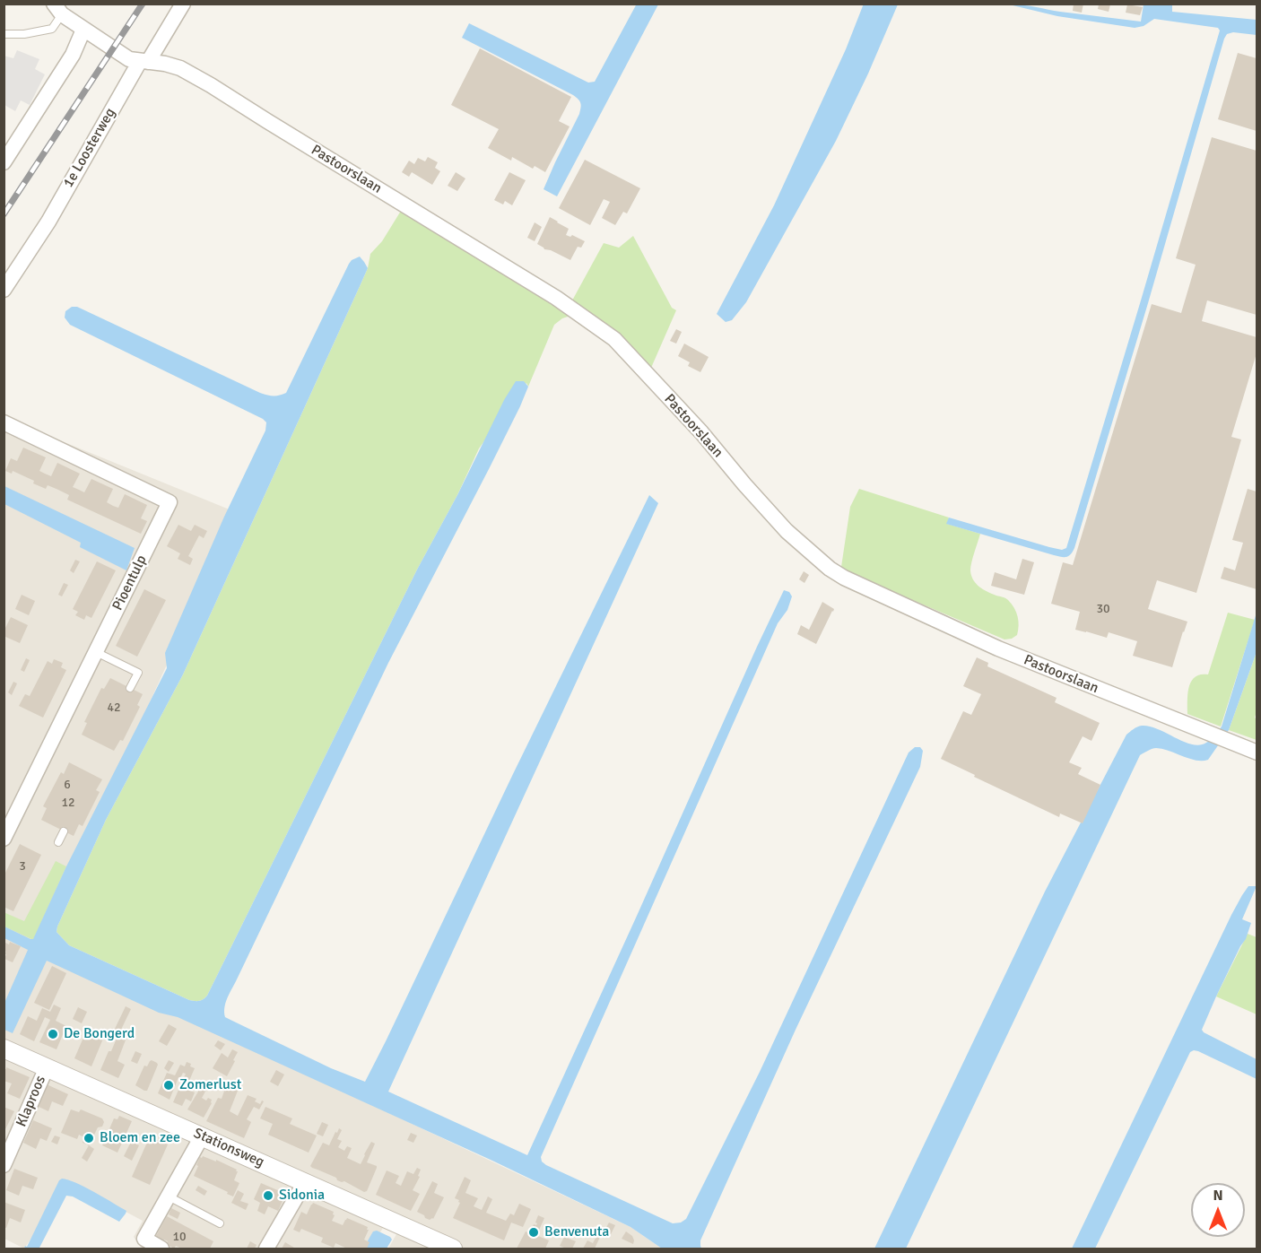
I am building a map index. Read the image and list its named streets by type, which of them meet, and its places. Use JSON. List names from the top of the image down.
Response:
{
  "streets": {
    "street": [
      "1e Loosterweg",
      "Pastoorslaan",
      "Pioentulp",
      "Klaproos",
      "Stationsweg"
    ]
  },
  "crossings": [
    ["1e Loosterweg", "Pastoorslaan"],
    ["Klaproos", "Stationsweg"]
  ],
  "places": [
    "De Bongerd",
    "Zomerlust",
    "Bloem en zee",
    "Sidonia",
    "Benvenuta"
  ],
  "house_numbers": [
    "30",
    "42",
    "6",
    "12",
    "3",
    "10"
  ],
  "north": "top"
}
